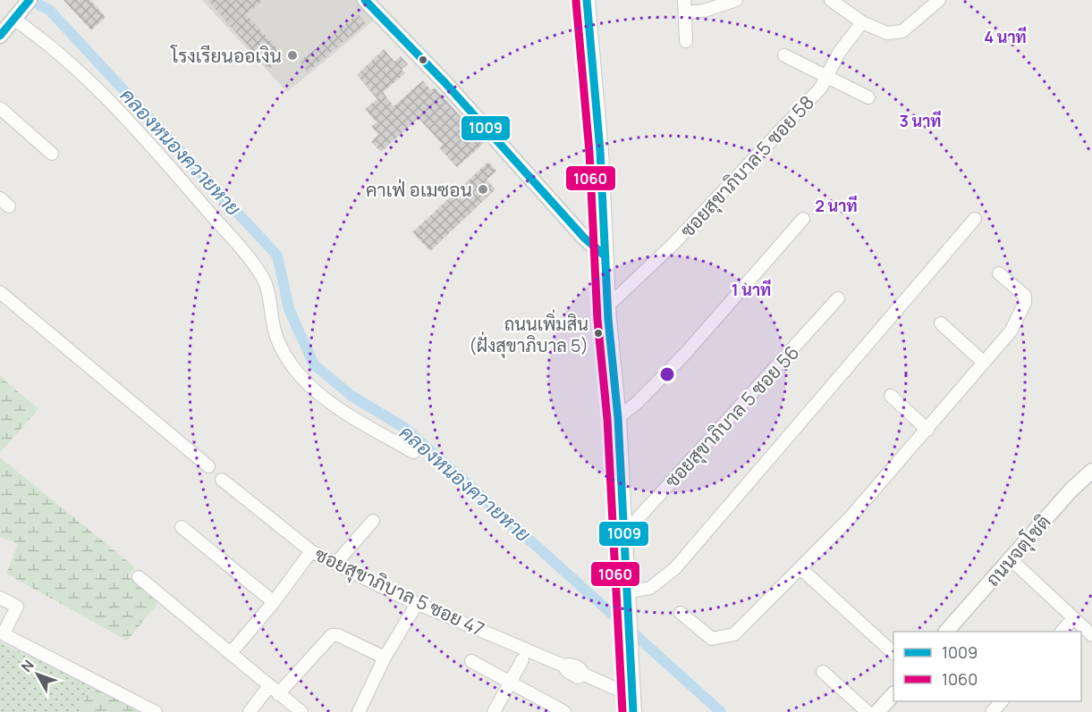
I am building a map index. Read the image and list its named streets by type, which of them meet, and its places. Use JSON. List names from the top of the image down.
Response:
{
  "streets": {
    "street": [
      "ซอยสุขาภิบาล 5 ซอย 58",
      "ซอยสุขาภิบาล 5 ซอย 56",
      "ถนนจตุโชติ",
      "ซอยสุขาภิบาล 5 ซอย 47"
    ]
  },
  "water": ["คลองหนองควายหาย"],
  "places": ["โรงเรียนออเงิน", "คาเฟ่ อเมซอน", "ถนนเพิ่มสิน (ฝั่งสุขาภิบาล 5)"],
  "lines": ["transit line 1009", "transit line 1060"],
  "legend": ["1009", "1060"],
  "north": "top left",
  "rings": [
    "4 นาที",
    "3 นาที",
    "2 นาที",
    "1 นาที"
  ]
}
